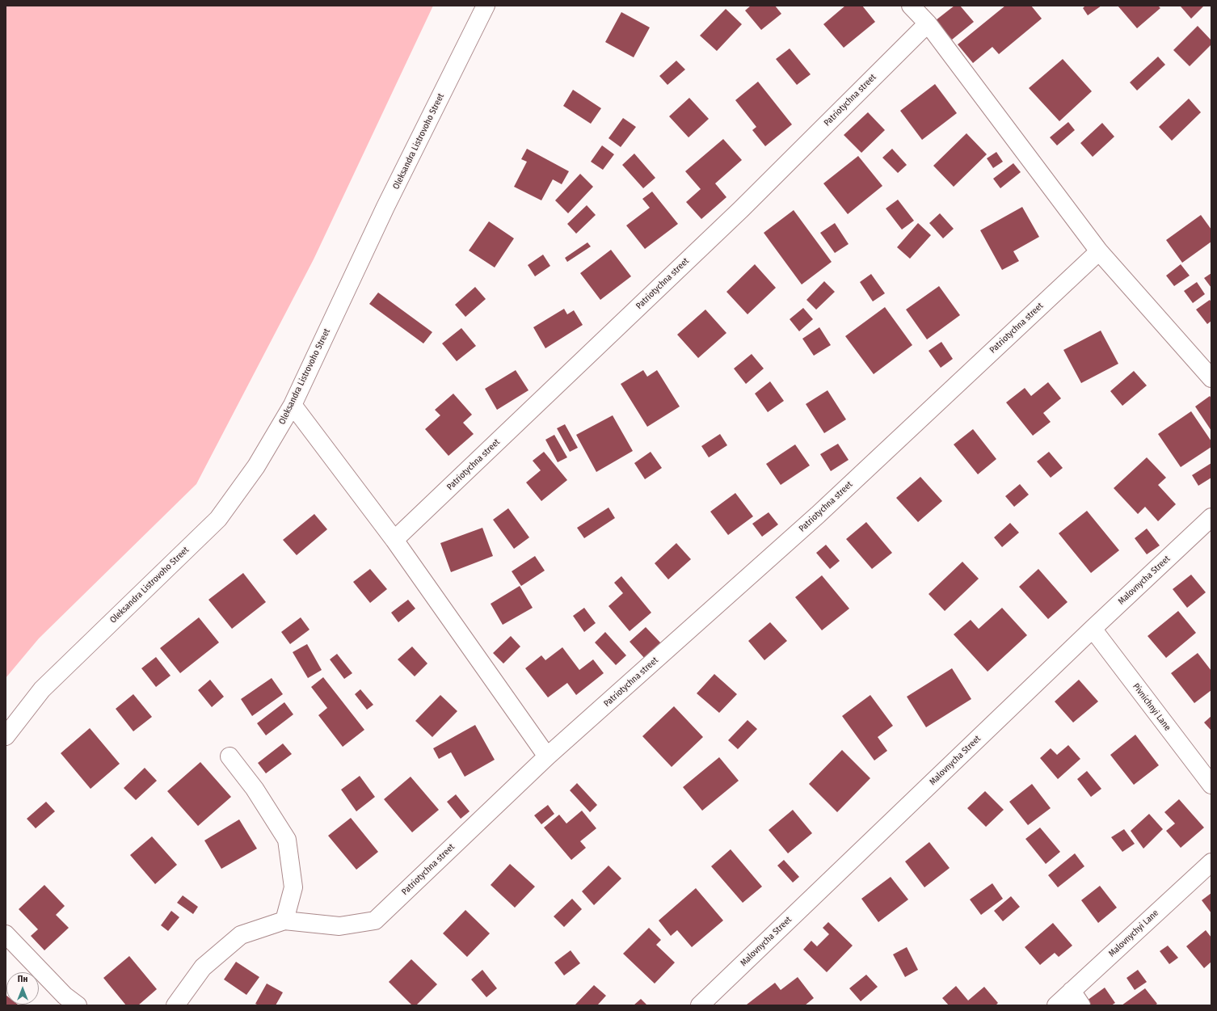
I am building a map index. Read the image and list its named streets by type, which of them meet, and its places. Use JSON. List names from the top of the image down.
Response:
{
  "streets": {
    "street": [
      "Patriotychna street",
      "Oleksandra Listrovoho Street",
      "Malovnycha Street",
      "Pivnichnyi Lane",
      "Malovnychyi Lane"
    ]
  },
  "crossings": [
    ["Malovnycha Street", "Pivnichnyi Lane"]
  ],
  "north": "top"
}
